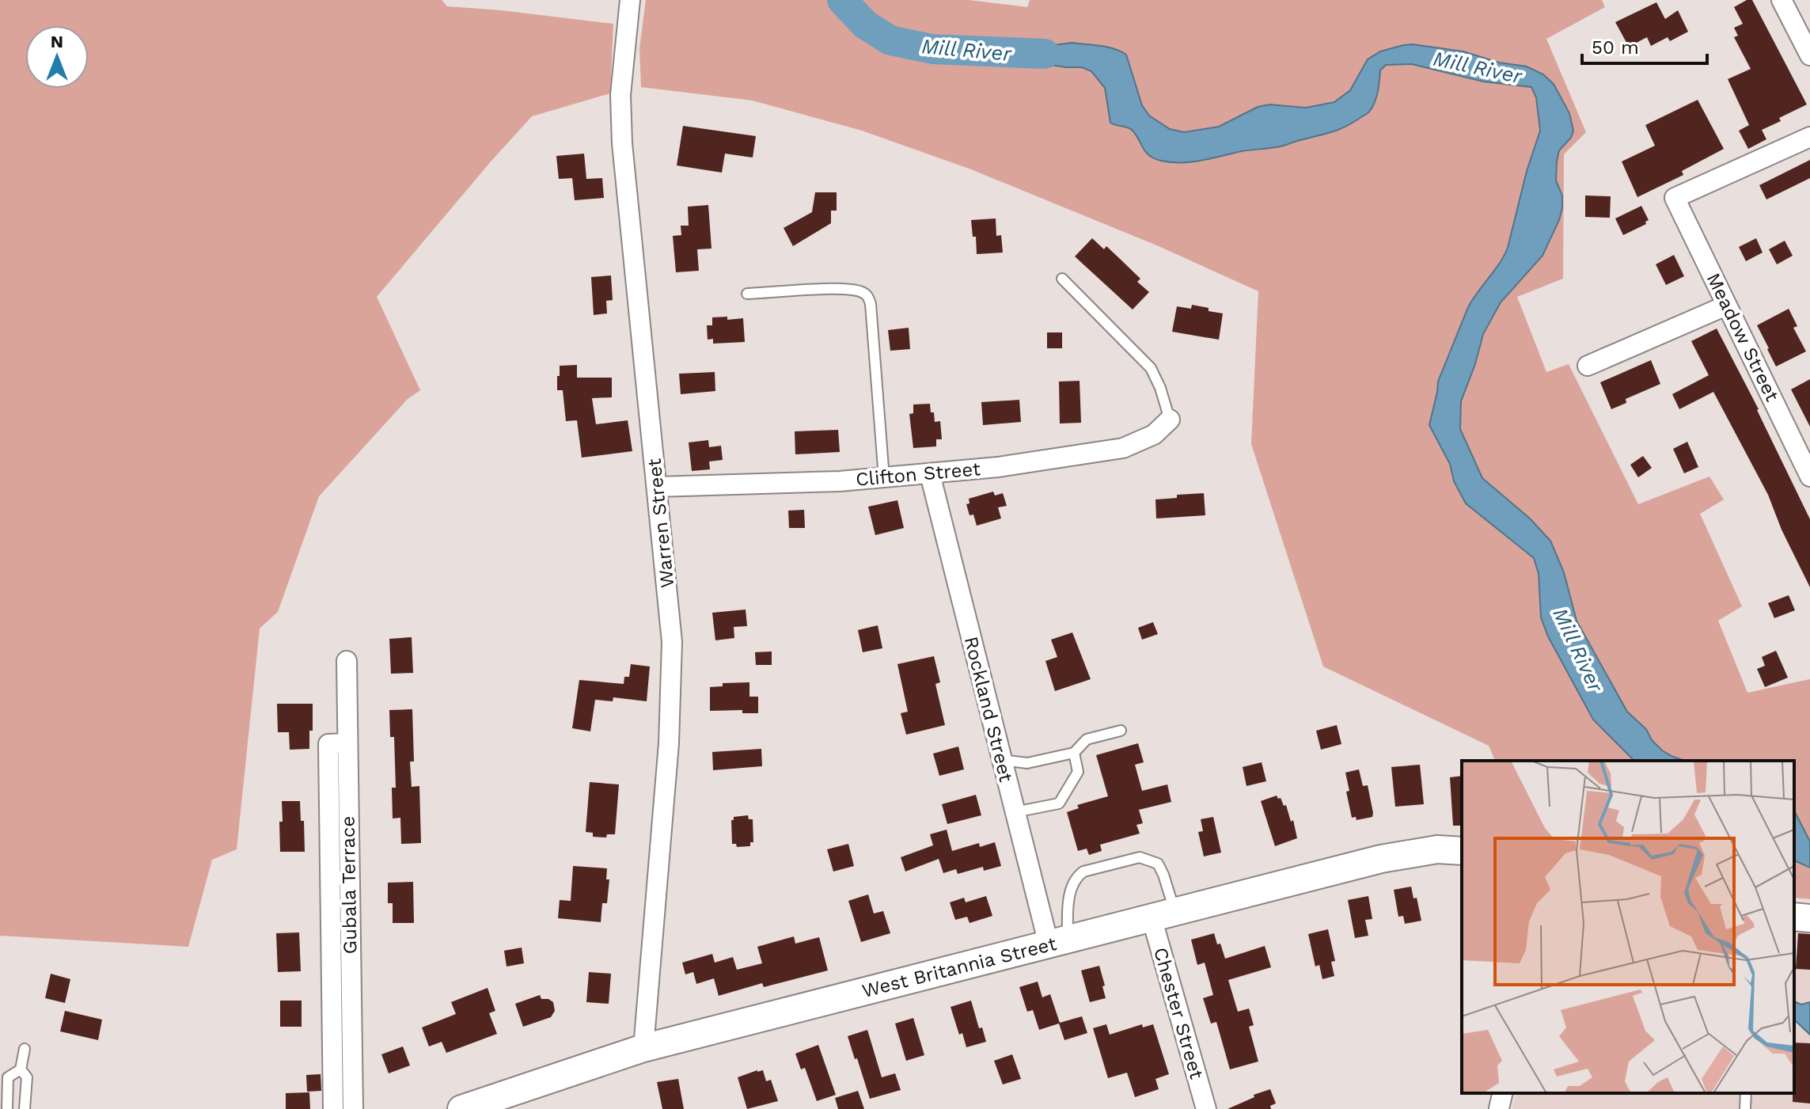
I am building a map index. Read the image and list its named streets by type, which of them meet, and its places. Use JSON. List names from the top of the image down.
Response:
{
  "streets": {
    "street": [
      "Meadow Street",
      "Clifton Street",
      "Warren Street",
      "Rockland Street",
      "Gubala Terrace",
      "West Britannia Street",
      "Chester Street"
    ]
  },
  "crossings": [
    ["Clifton Street", "Warren Street"],
    ["Clifton Street", "Rockland Street"],
    ["Warren Street", "West Britannia Street"],
    ["Rockland Street", "West Britannia Street"],
    ["West Britannia Street", "Chester Street"]
  ],
  "water": ["Mill River"],
  "scale_bar": "50 m",
  "north": "top"
}
